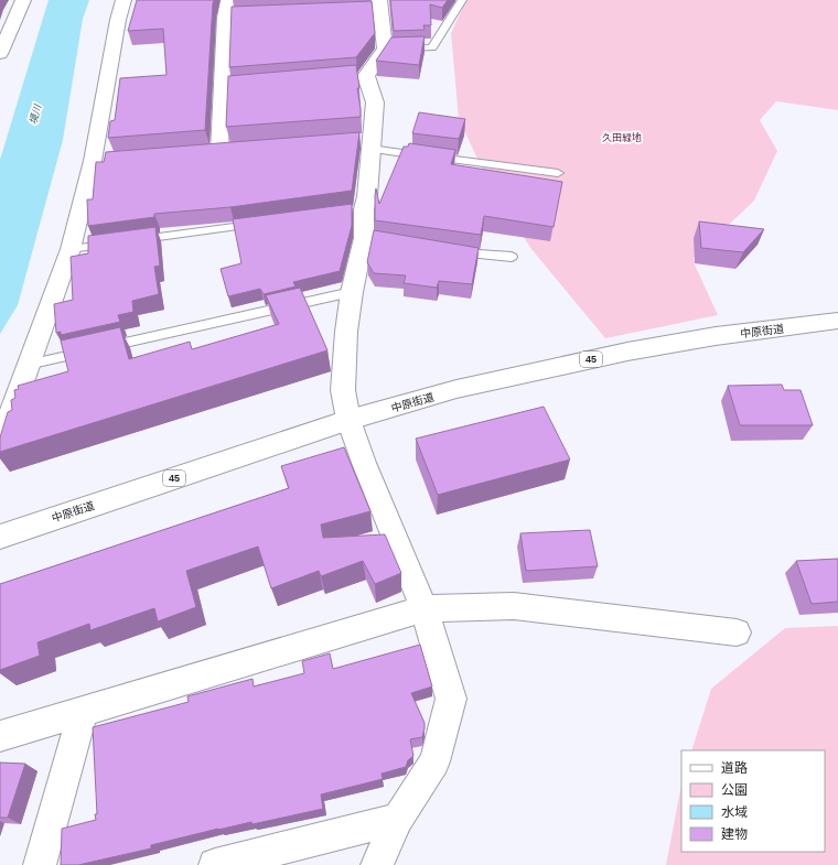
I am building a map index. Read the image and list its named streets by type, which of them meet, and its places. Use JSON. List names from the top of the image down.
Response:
{
  "streets": {
    "street": ["中原街道", "45"]
  },
  "water": ["境川"],
  "parks": ["久田緑地"],
  "legend": [
    "道路",
    "公園",
    "水域",
    "建物"
  ]
}
